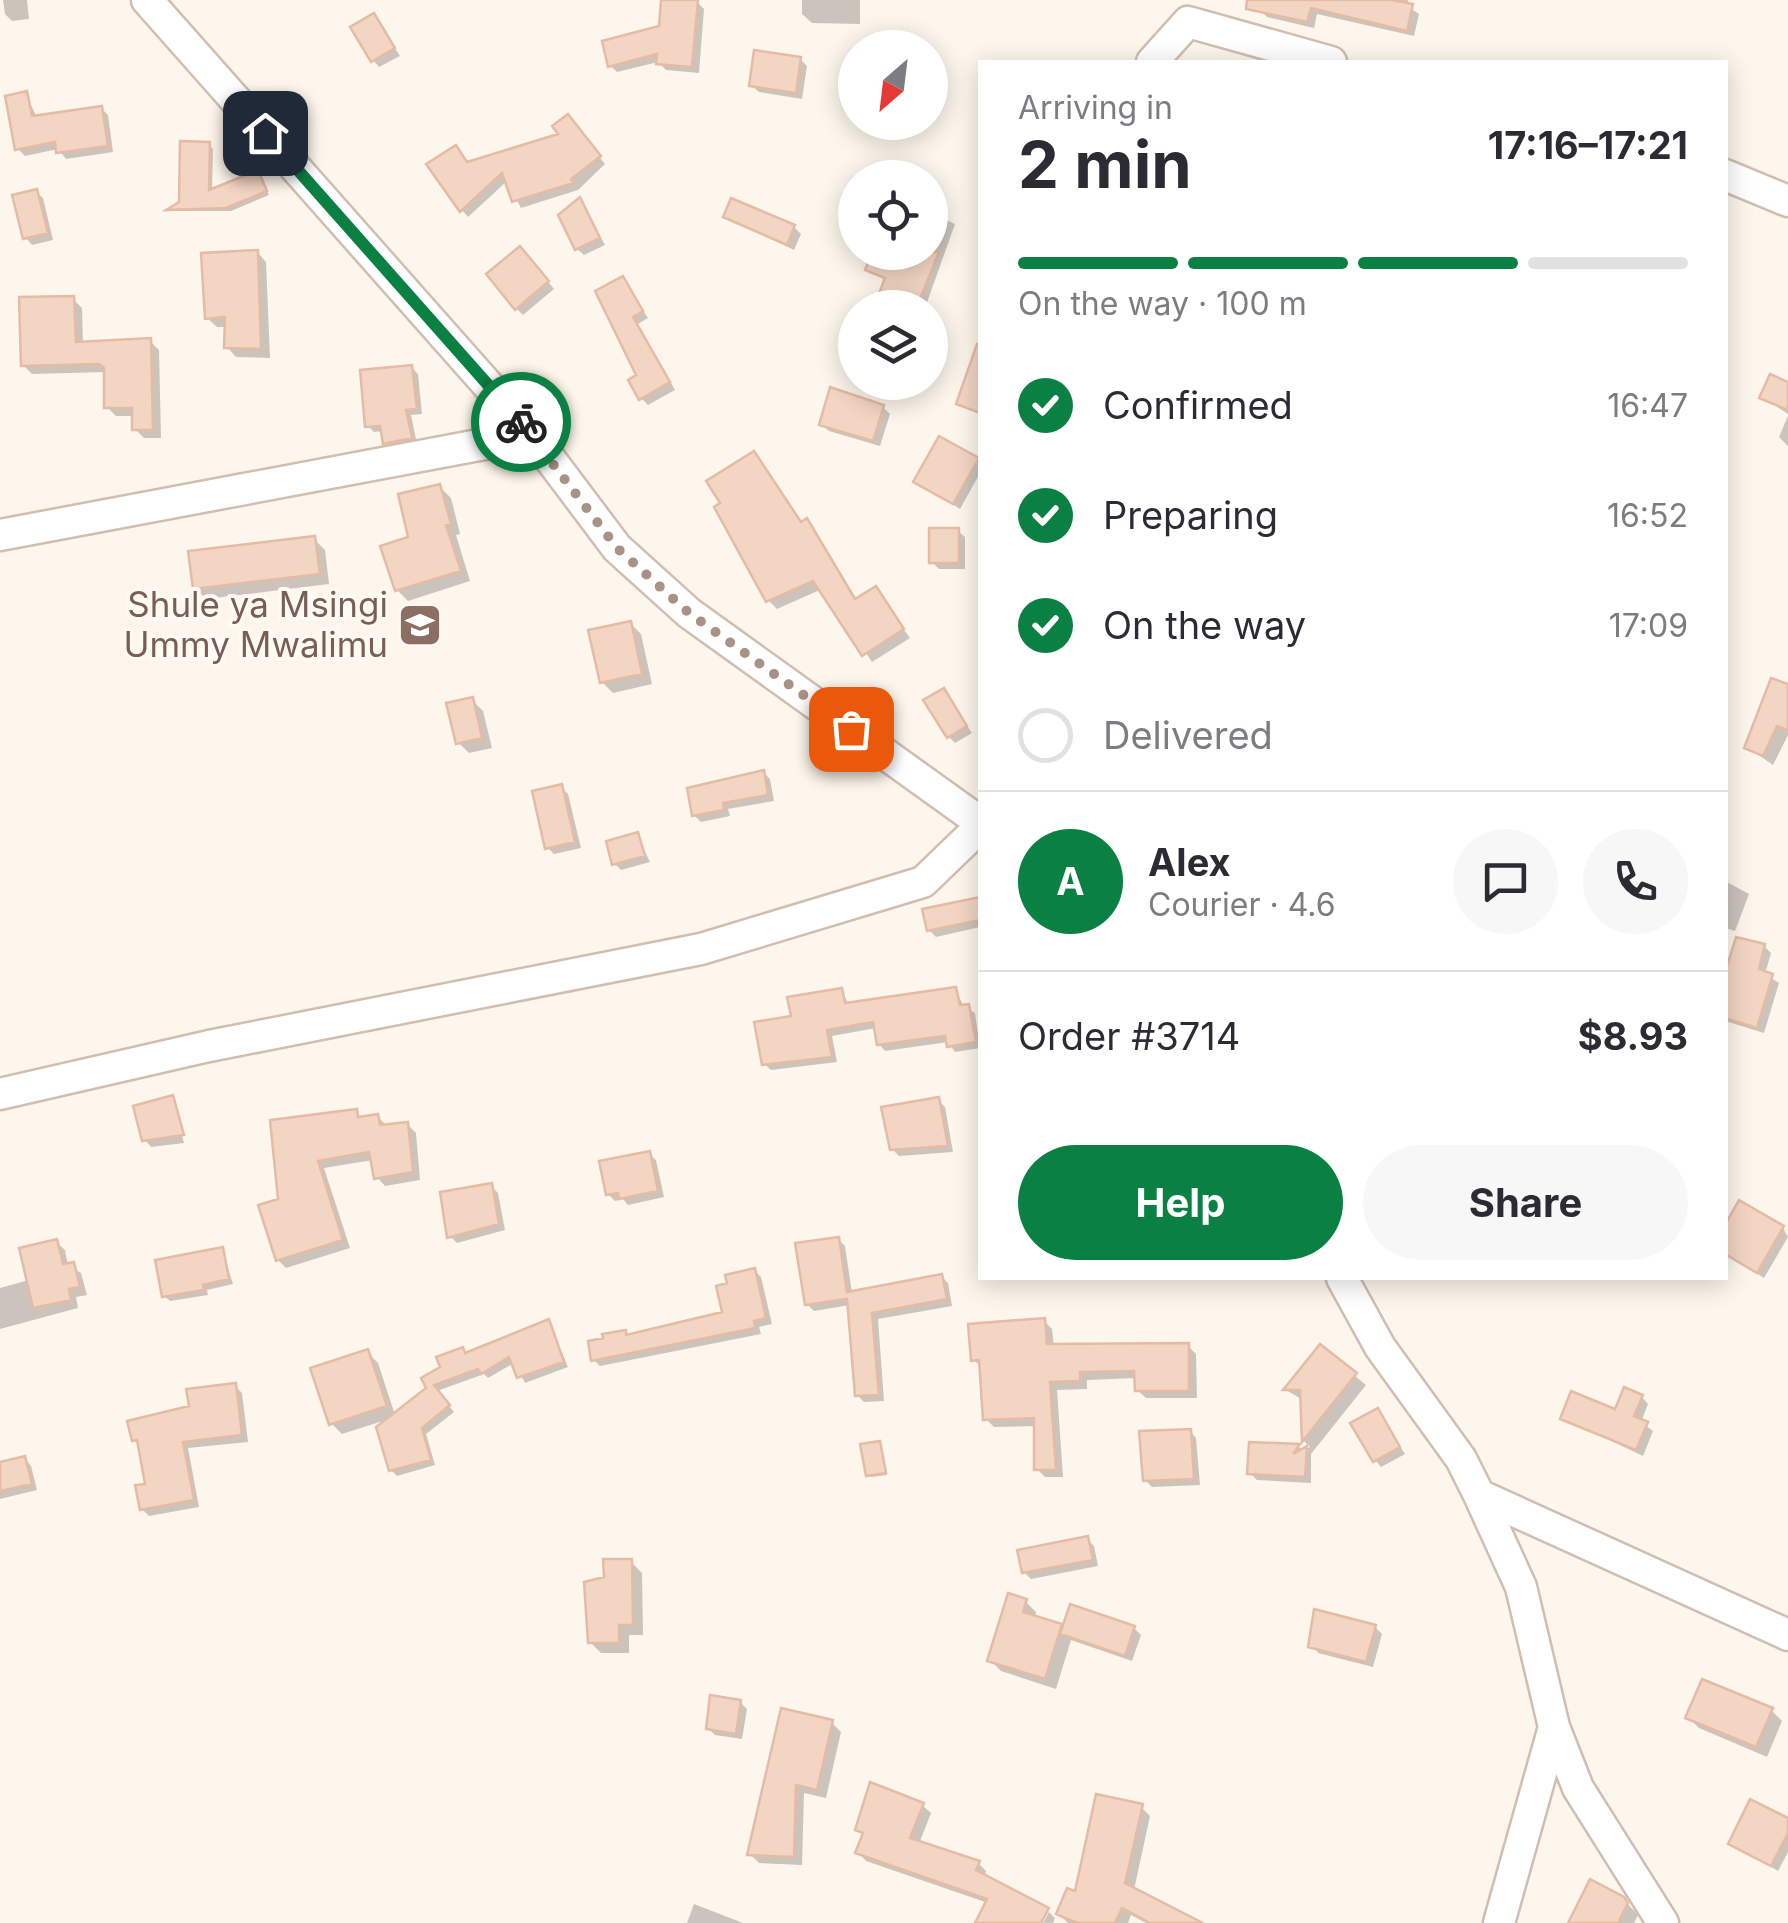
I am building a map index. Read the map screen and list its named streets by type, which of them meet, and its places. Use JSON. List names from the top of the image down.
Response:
{
  "places": {
    "school or university": ["Shule ya Msingi Ummy Mwalimu"]
  },
  "north": "bottom left",
  "page": {
    "heading": ["2 min", "Arriving in", "17:16–17:21"],
    "panel": [
      "Alex",
      "Courier · 4.6",
      "Order #3714",
      "$8.93"
    ],
    "bar": "On the way · 100 m",
    "list": [
      ["Confirmed", "16:47"],
      ["Preparing", "16:52"],
      ["On the way", "17:09"],
      "Delivered"
    ],
    "round": "A",
    "buttons": ["Help", "Share"]
  }
}
